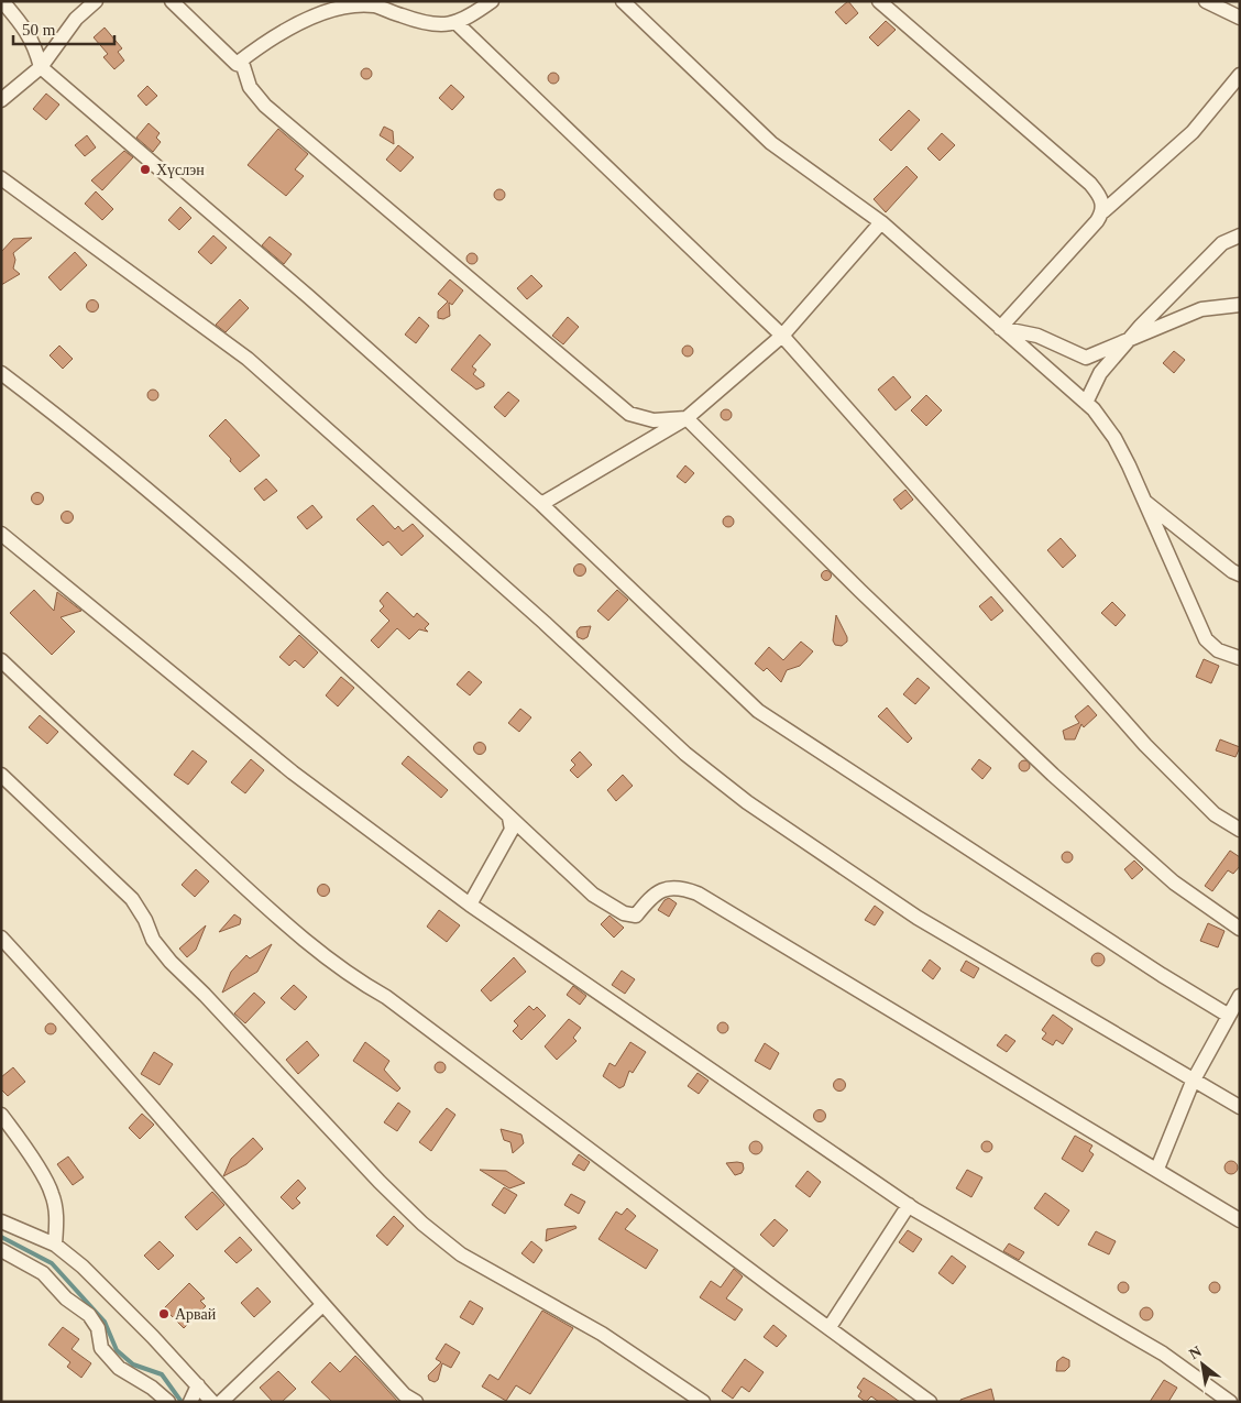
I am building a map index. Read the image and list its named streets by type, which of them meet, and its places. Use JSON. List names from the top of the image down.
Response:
{
  "places": ["Хүслэн", "Арвай"],
  "scale_bar": "50 m",
  "north": "top left"
}
